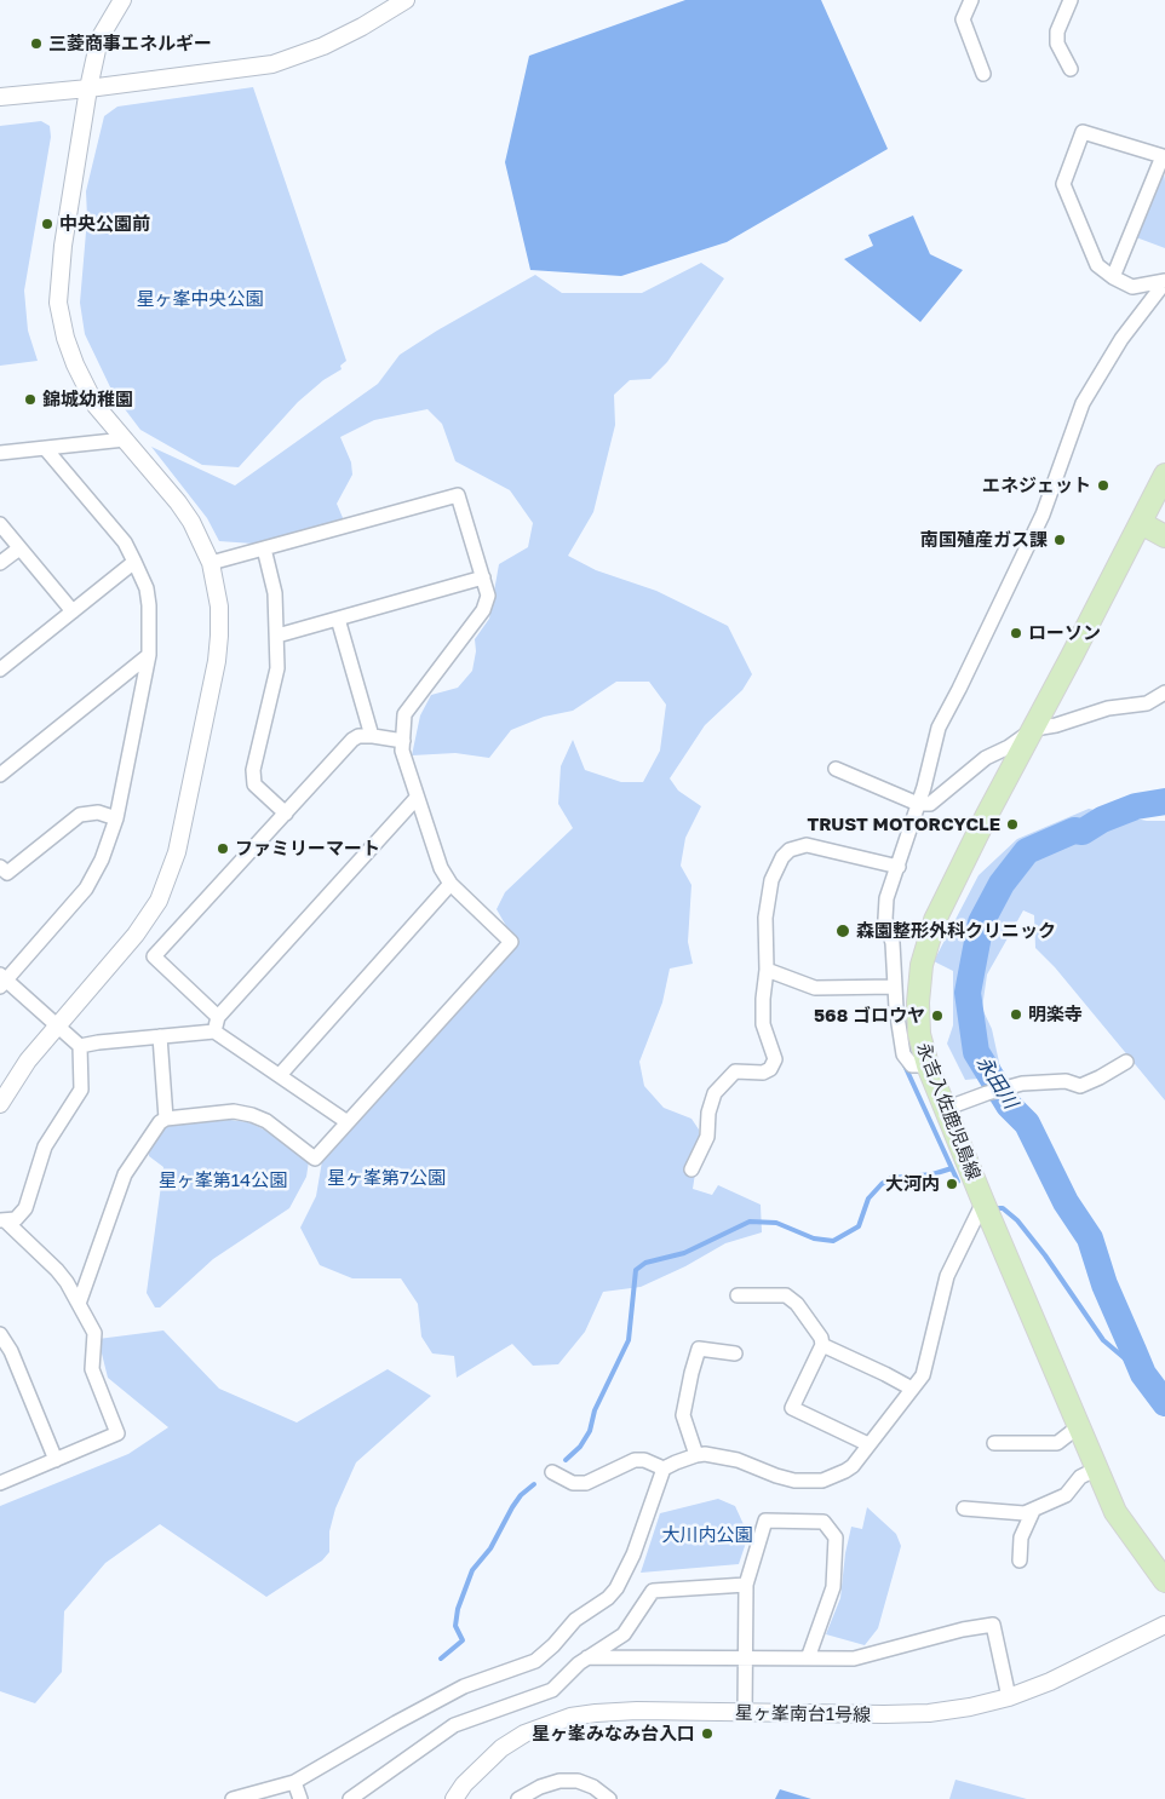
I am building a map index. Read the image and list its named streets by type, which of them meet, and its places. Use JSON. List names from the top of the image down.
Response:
{
  "streets": {
    "main road": ["永吉入佐鹿児島線"],
    "street": ["星ヶ峯南台1号線"]
  },
  "water": ["永田川"],
  "parks": [
    "星ヶ峯中央公園",
    "星ヶ峯第7公園",
    "星ヶ峯第14公園",
    "大川内公園"
  ],
  "places": [
    "三菱商事エネルギー",
    "中央公園前",
    "錦城幼稚園",
    "エネジェット",
    "南国殖産ガス課",
    "ローソン",
    "TRUST MOTORCYCLE",
    "ファミリーマート",
    "森園整形外科クリニック",
    "明楽寺",
    "568 ゴロウヤ",
    "大河内",
    "星ヶ峯みなみ台入口"
  ]
}
